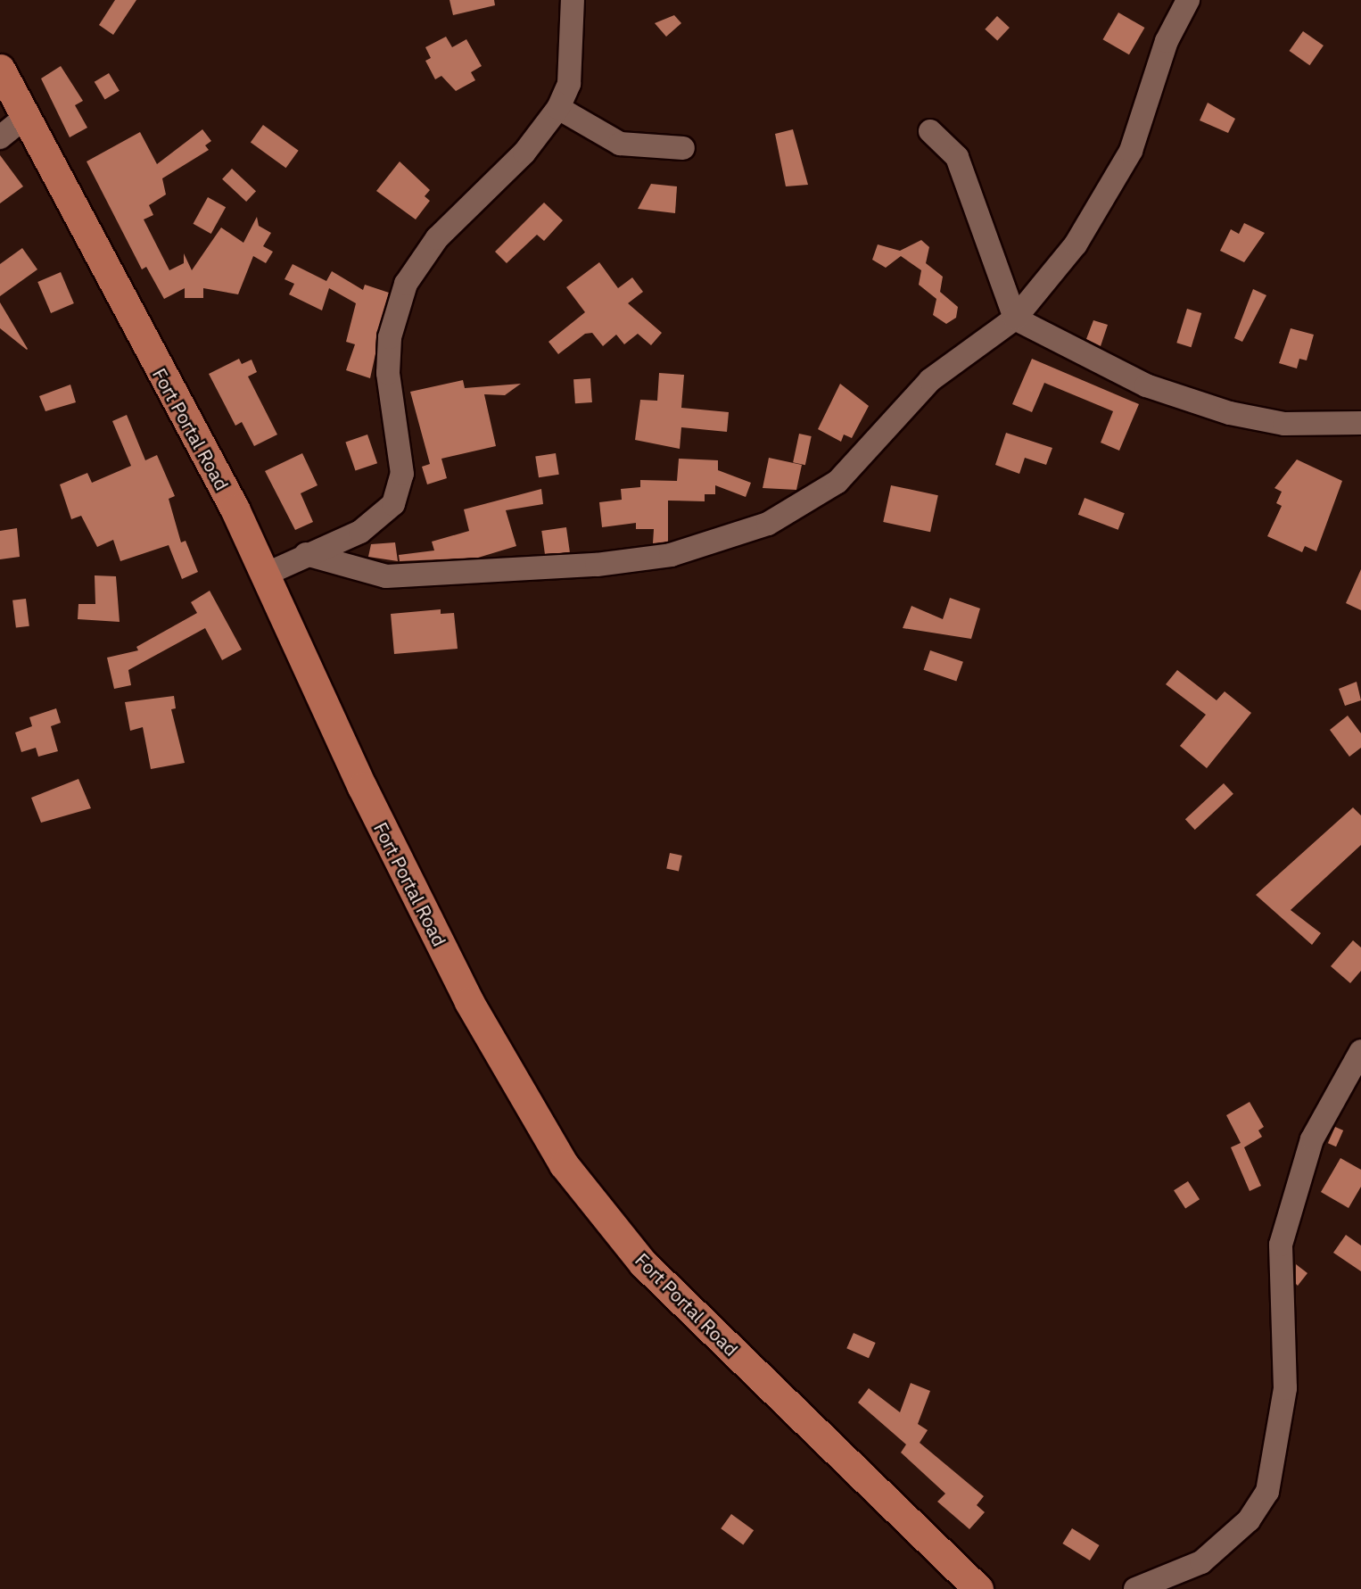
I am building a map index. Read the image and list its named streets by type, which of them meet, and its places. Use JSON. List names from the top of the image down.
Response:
{
  "streets": {
    "main road": ["Fort Portal Road"]
  }
}
